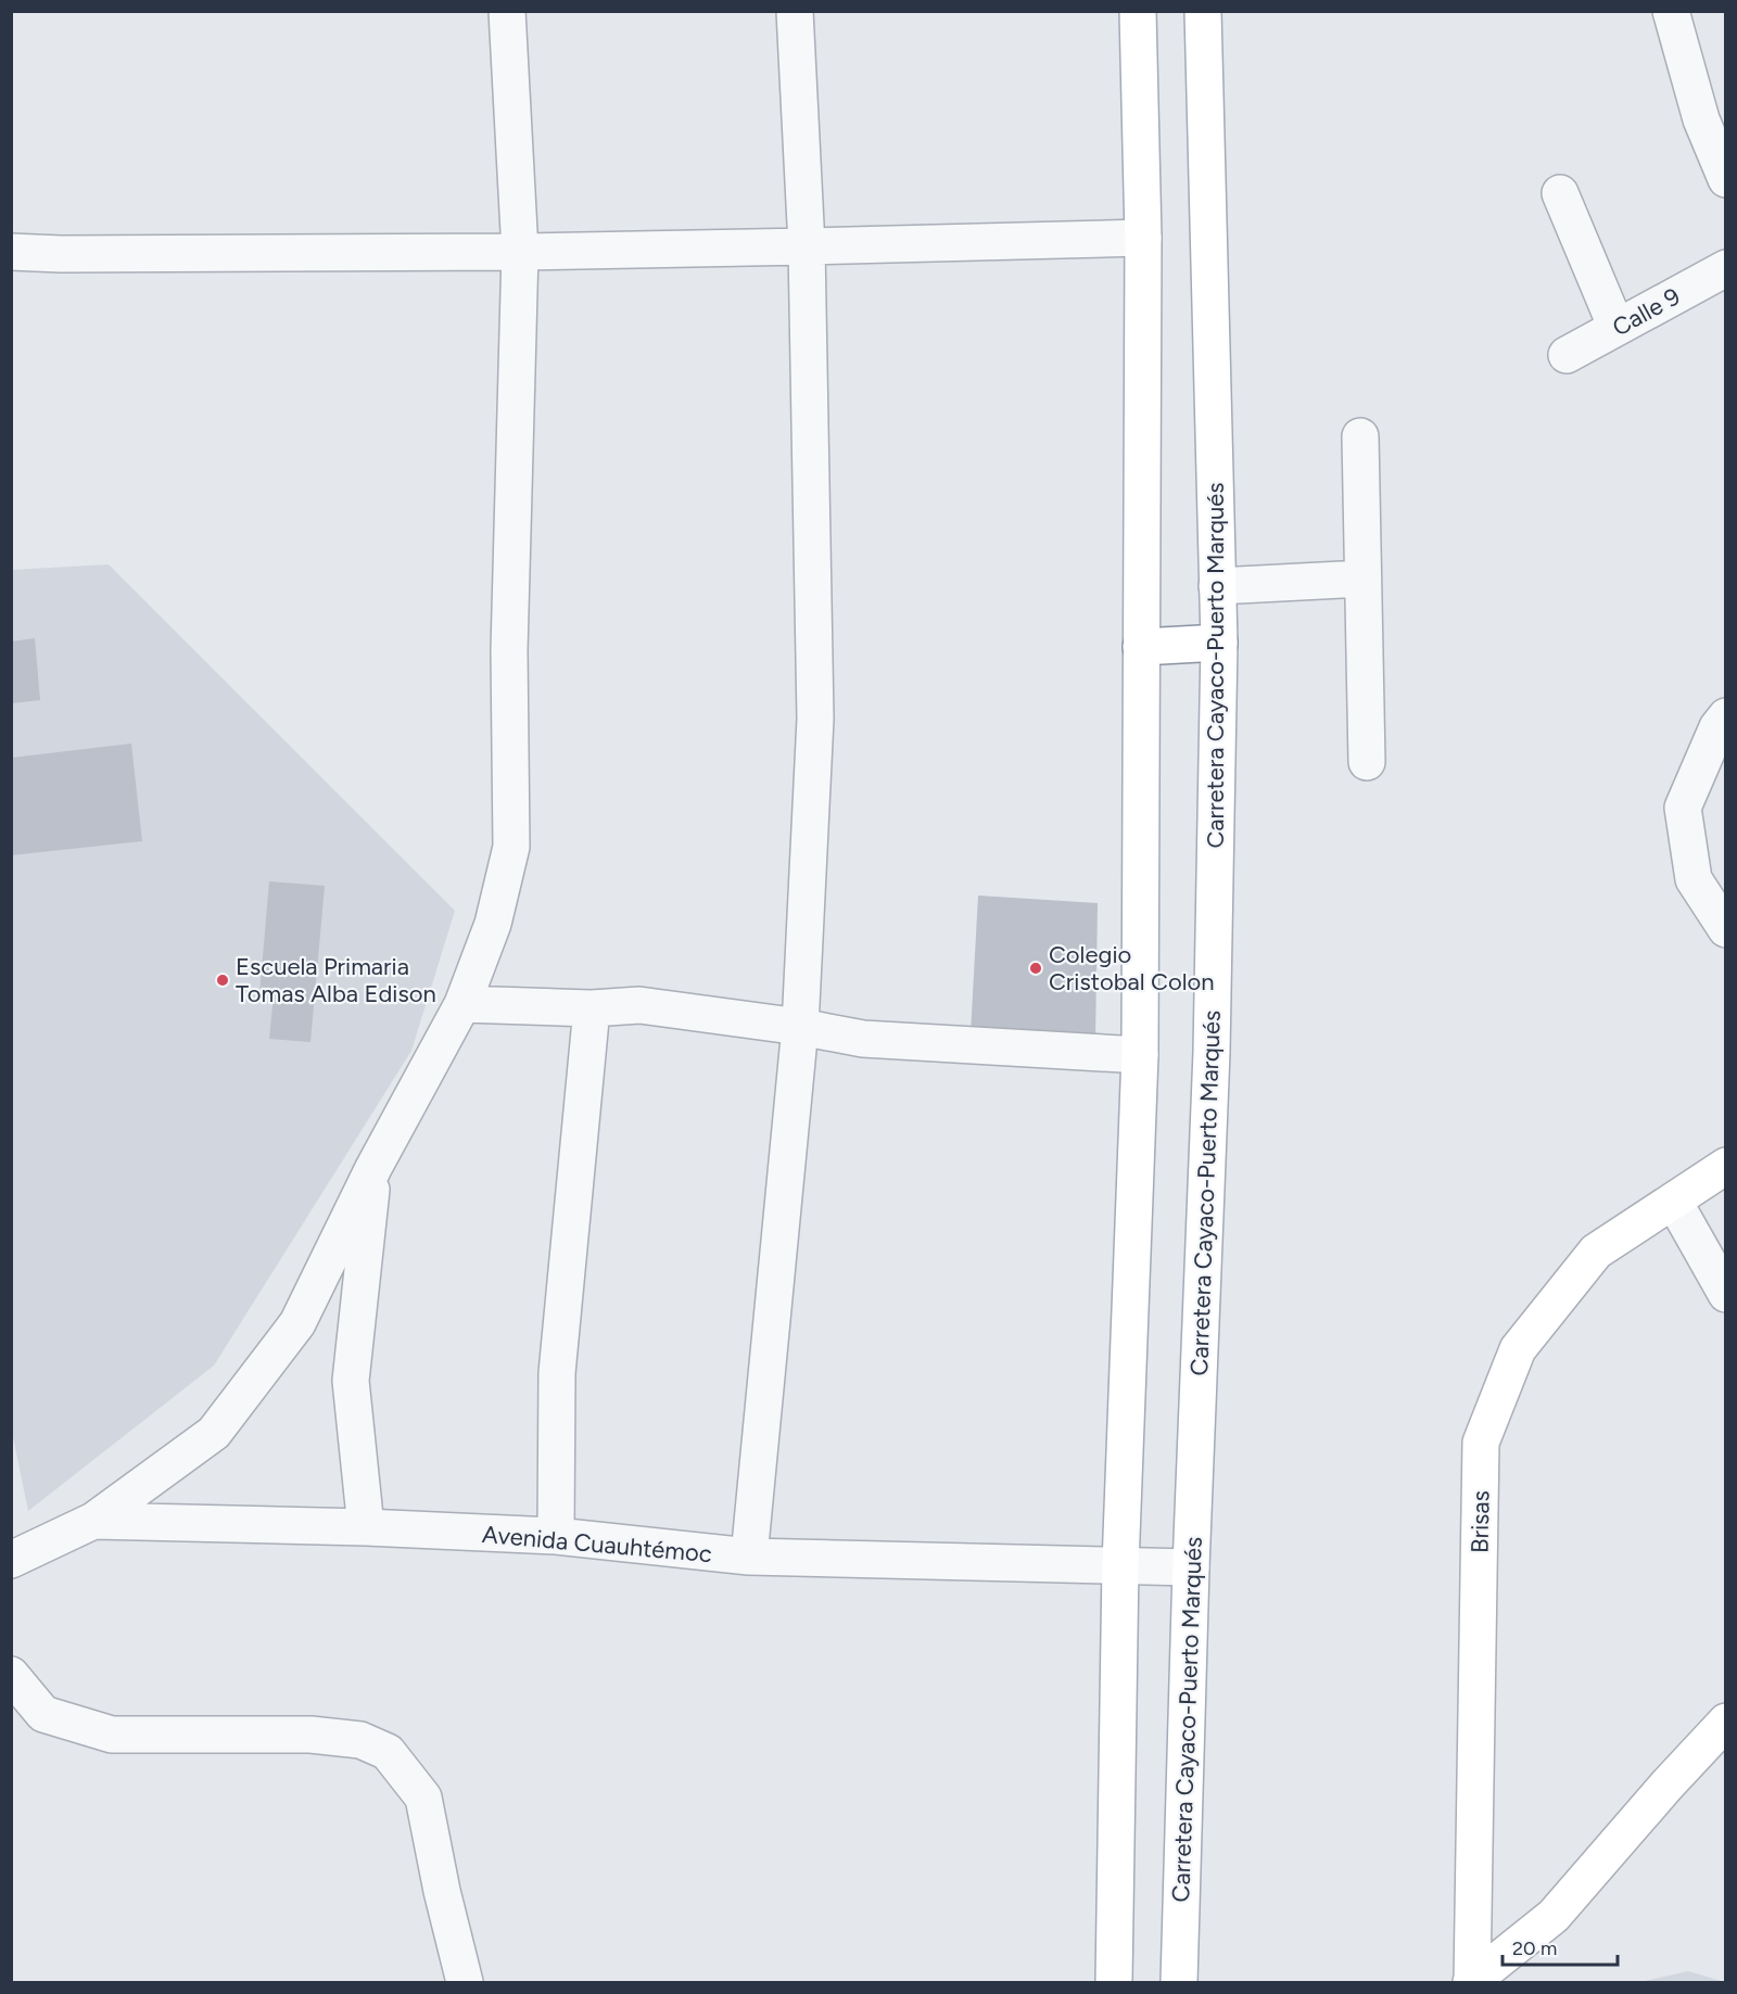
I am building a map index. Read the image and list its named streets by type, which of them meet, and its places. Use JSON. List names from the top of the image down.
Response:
{
  "streets": {
    "main road": ["Carretera Cayaco-Puerto Marqués", "Brisas"],
    "street": ["Calle 9", "Avenida Cuauhtémoc"]
  },
  "crossings": [
    ["Carretera Cayaco-Puerto Marqués", "Avenida Cuauhtémoc"]
  ],
  "places": ["Colegio Cristobal Colon", "Escuela Primaria Tomas Alba Edison"],
  "scale_bar": "20 m"
}
